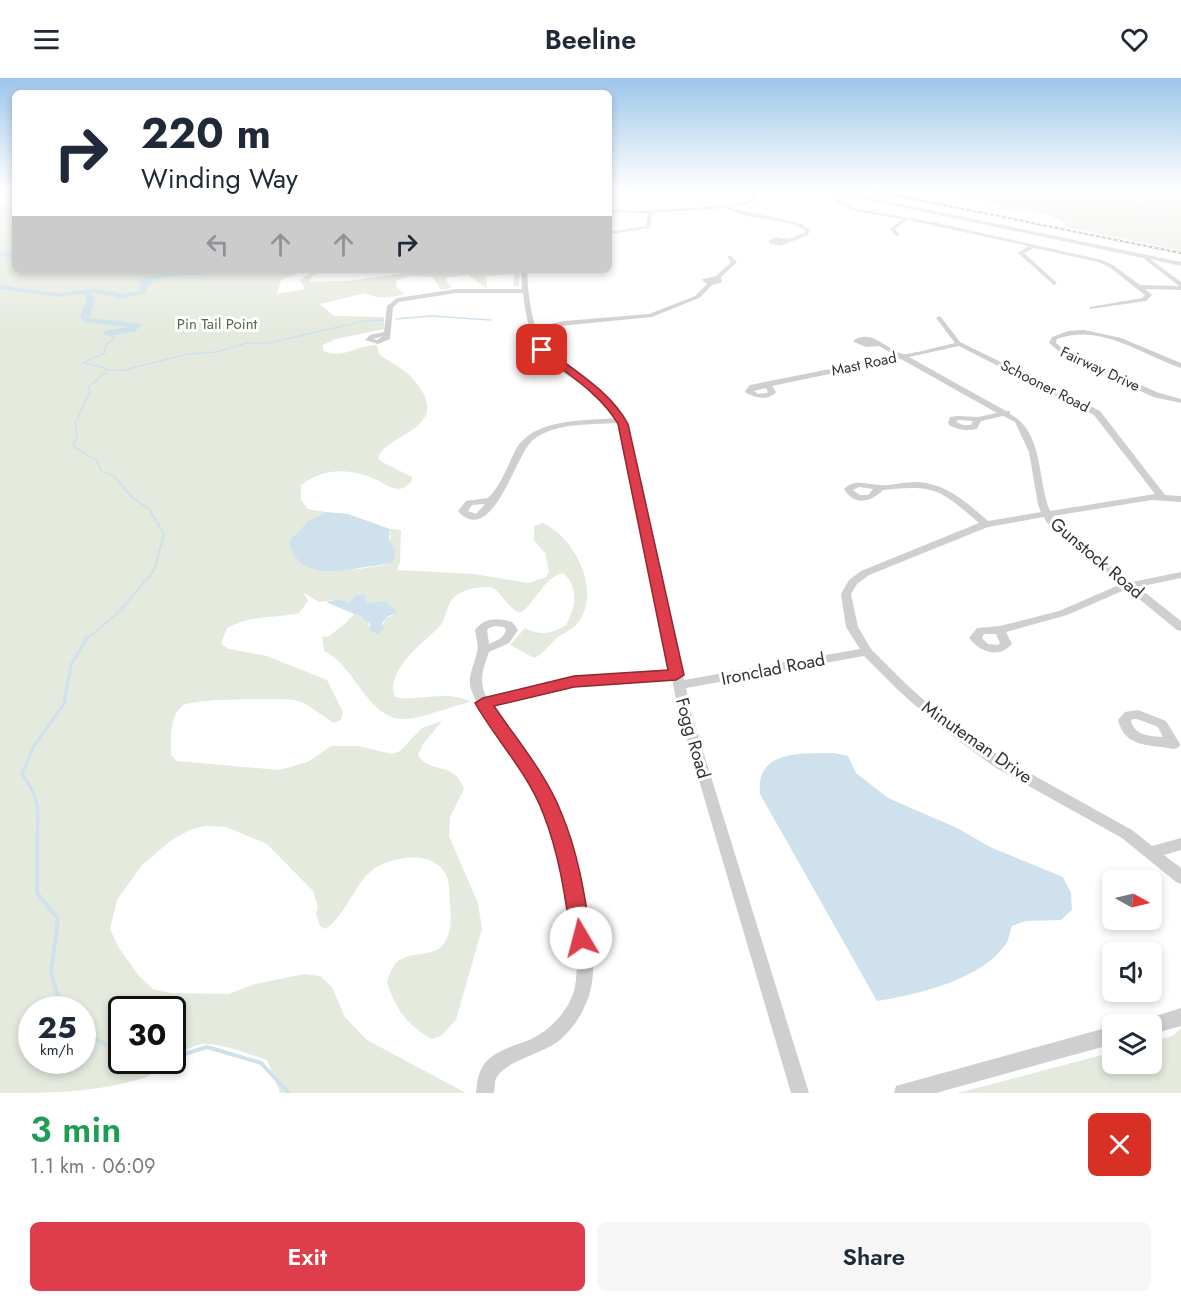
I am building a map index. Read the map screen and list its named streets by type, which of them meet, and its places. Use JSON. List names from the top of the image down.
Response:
{
  "streets": {
    "street": [
      "Mast Road",
      "Fairway Drive",
      "Schooner Road",
      "Gunstock Road",
      "Ironclad Road",
      "Fogg Road",
      "Minuteman Drive"
    ]
  },
  "crossings": [
    ["Mast Road", "Schooner Road"],
    ["Mast Road", "Gunstock Road"],
    ["Schooner Road", "Minuteman Drive"],
    ["Gunstock Road", "Minuteman Drive"],
    ["Ironclad Road", "Fogg Road"],
    ["Ironclad Road", "Minuteman Drive"]
  ],
  "parks": ["Pin Tail Point"],
  "north": "right",
  "page": {
    "header": "Beeline",
    "turn": ["220 m", "Winding Way"],
    "speed": "25 km/h",
    "limit": "30",
    "heading": ["3 min", "1.1 km · 06:09"],
    "buttons": ["Exit", "Share"]
  }
}
